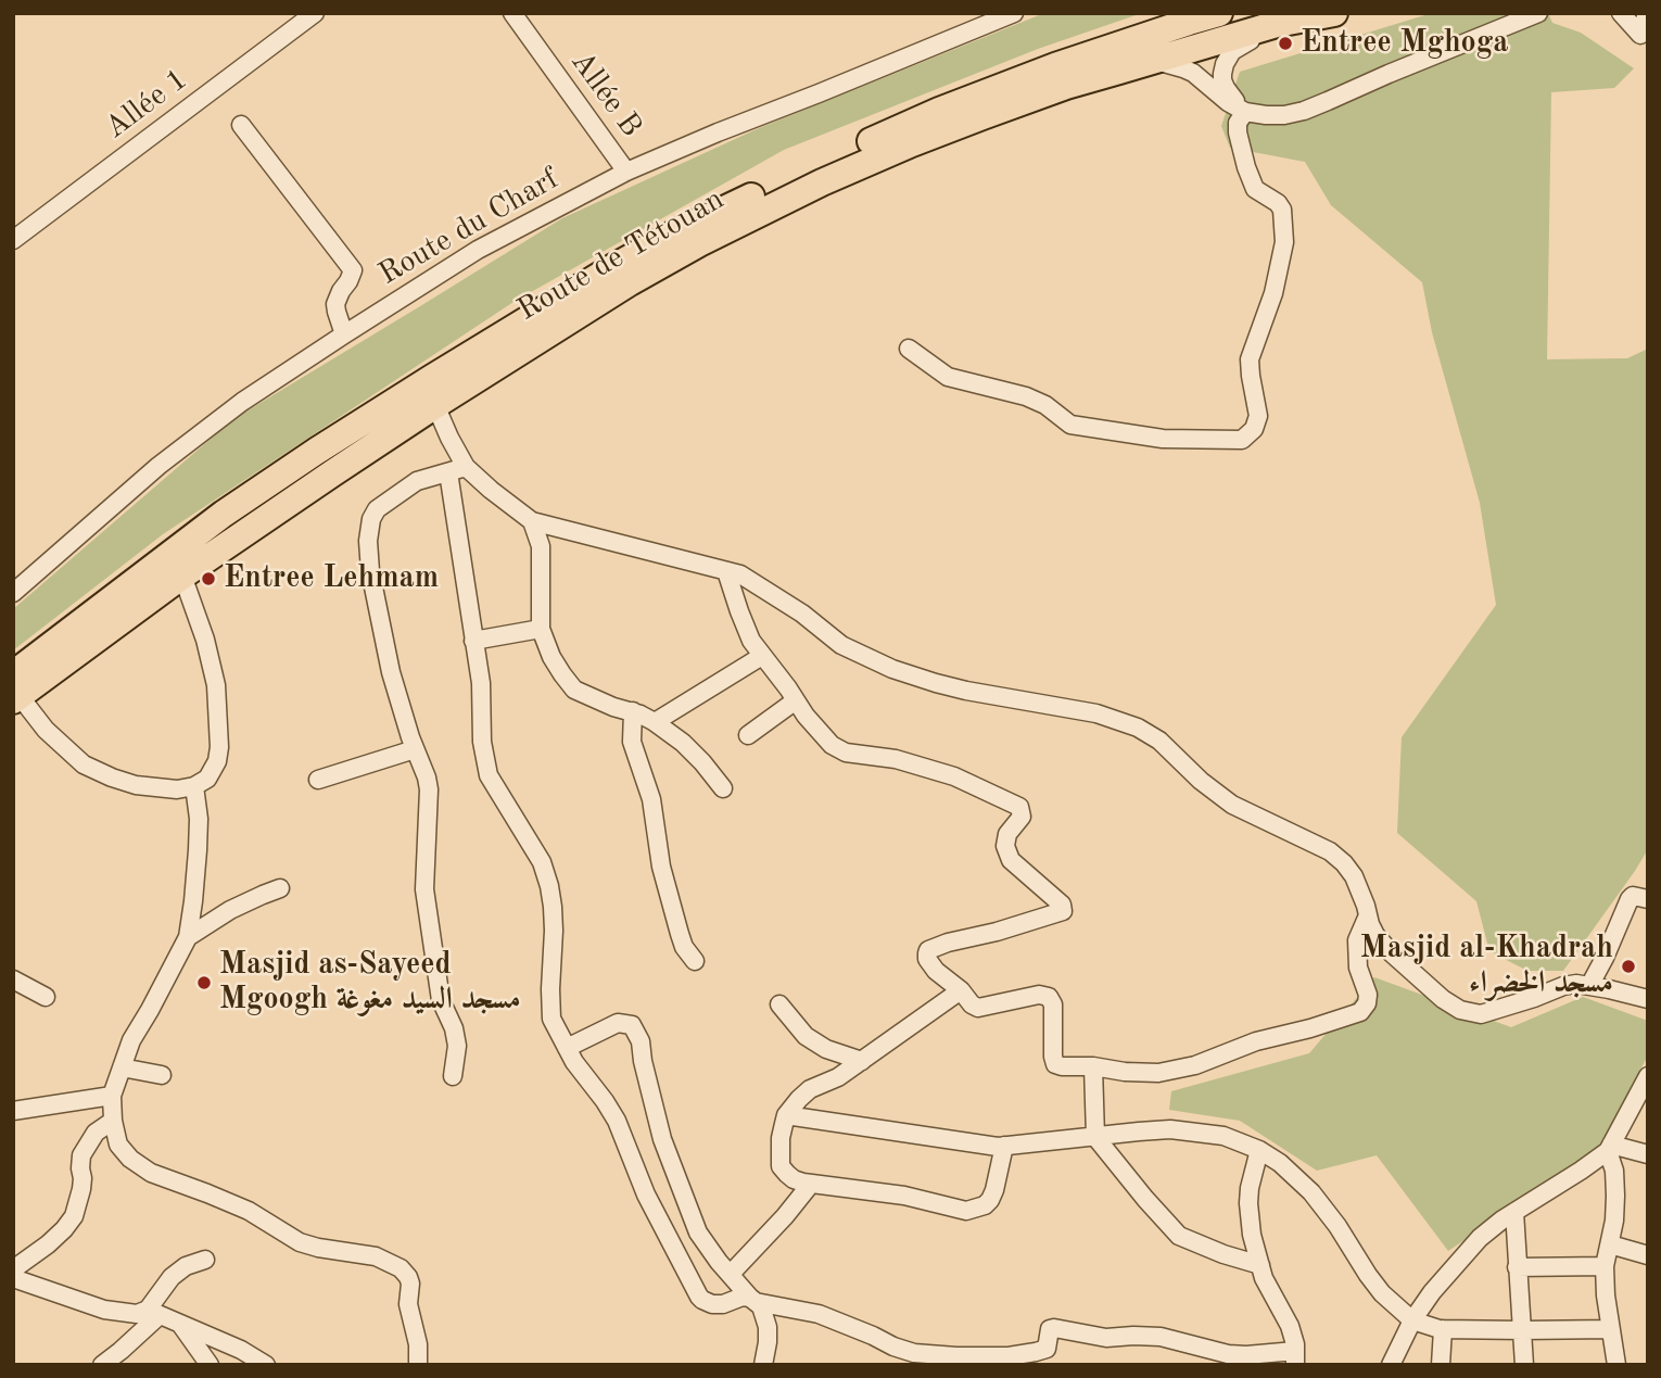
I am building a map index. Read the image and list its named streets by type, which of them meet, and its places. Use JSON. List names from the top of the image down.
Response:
{
  "streets": {
    "highway": ["Route de Tétouan"],
    "street": ["Allée B", "Allée 1", "Route du Charf"]
  },
  "crossings": [
    ["Allée B", "Route du Charf"]
  ],
  "places": [
    "Entree Mghoga",
    "Entree Lehmam",
    "Masjid al-Khadrah مسجد الخضراء",
    "Masjid as-Sayeed Mgoogh مسجد السيد مغوغة"
  ]
}
